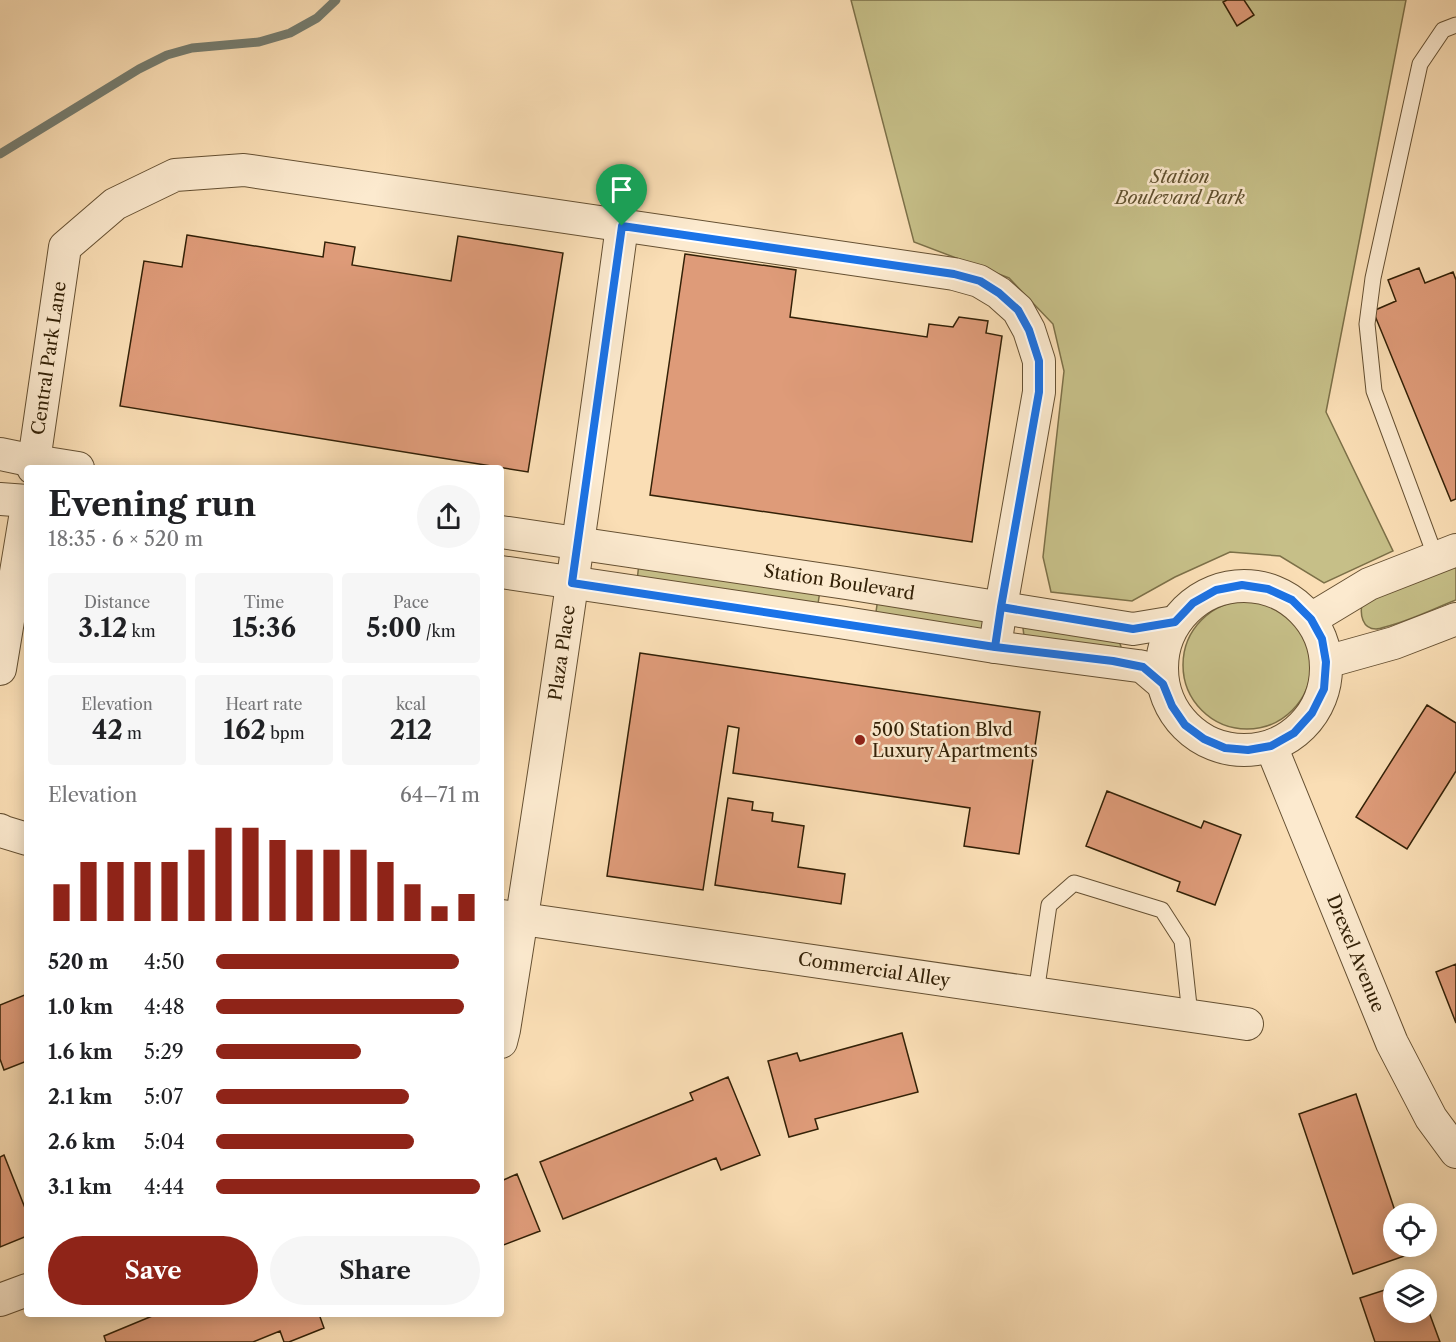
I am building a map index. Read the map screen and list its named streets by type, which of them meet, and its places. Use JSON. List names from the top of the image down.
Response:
{
  "streets": {
    "street": [
      "Central Park Lane",
      "Station Boulevard",
      "Plaza Place",
      "Drexel Avenue",
      "Commercial Alley"
    ]
  },
  "crossings": [
    ["Central Park Lane", "Plaza Place"],
    ["Station Boulevard", "Plaza Place"],
    ["Station Boulevard", "Drexel Avenue"],
    ["Plaza Place", "Commercial Alley"]
  ],
  "parks": ["Station Boulevard Park"],
  "places": ["500 Station Blvd Luxury Apartments"],
  "page": {
    "heading": ["Evening run", "18:35 · 6 × 520 m"],
    "stats": [
      ["Distance", "3.12 km"],
      ["Time", "15:36"],
      ["Pace", "5:00 /km"],
      ["Elevation", "42 m"],
      ["Heart rate", "162 bpm"],
      ["kcal", "212"]
    ],
    "chart": ["Elevation", "64–71 m"],
    "list": [
      {
        "name": "520 m",
        "note": "4:50"
      },
      {
        "name": "1.0 km",
        "note": "4:48"
      },
      {
        "name": "1.6 km",
        "note": "5:29"
      },
      {
        "name": "2.1 km",
        "note": "5:07"
      },
      {
        "name": "2.6 km",
        "note": "5:04"
      },
      {
        "name": "3.1 km",
        "note": "4:44"
      }
    ],
    "buttons": ["Save", "Share"]
  }
}
